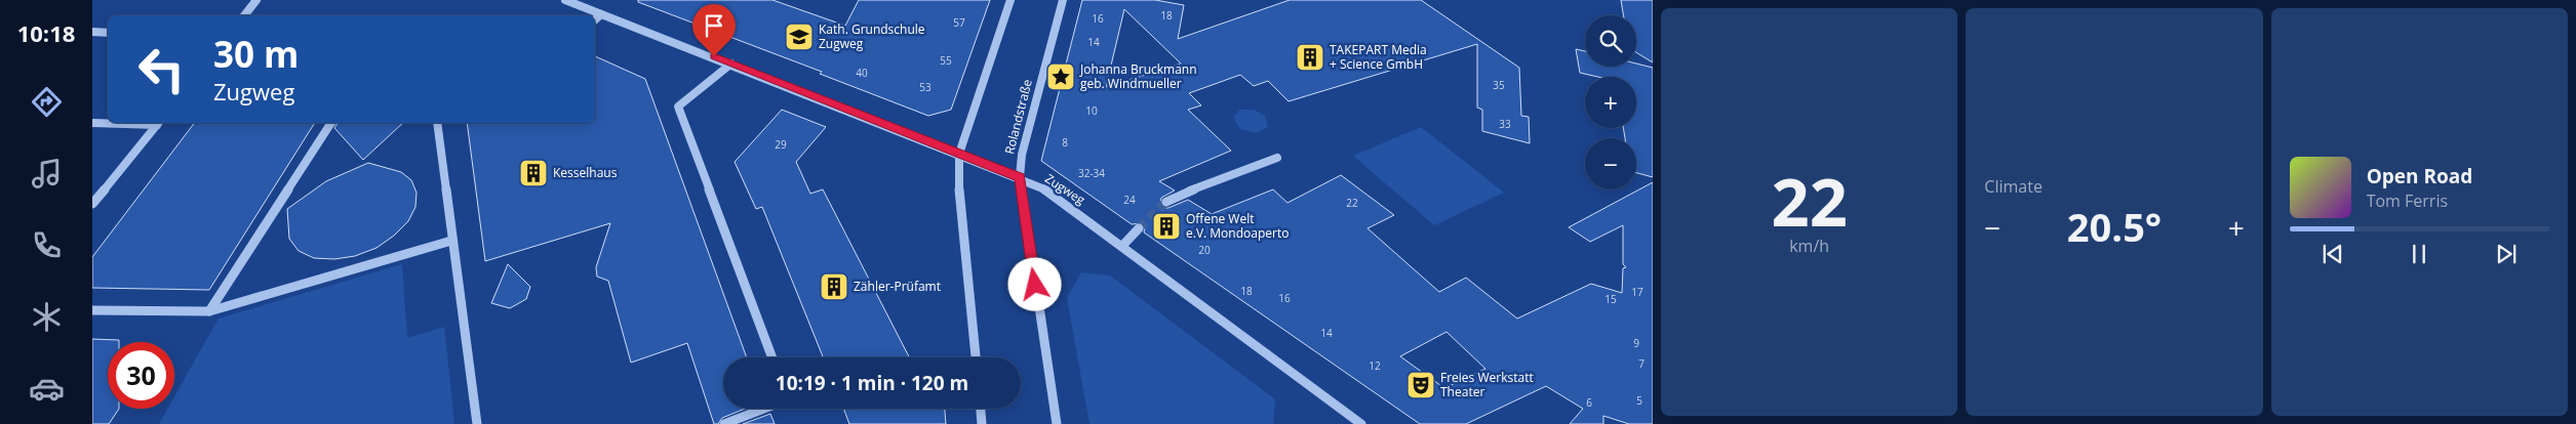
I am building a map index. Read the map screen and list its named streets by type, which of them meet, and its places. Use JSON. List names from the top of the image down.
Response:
{
  "streets": {
    "street": ["Rolandstraße", "Zugweg"]
  },
  "crossings": [
    ["Rolandstraße", "Zugweg"]
  ],
  "places": {
    "school or university": ["Kath. Grundschule Zugweg"],
    "building": [
      "TAKEPART Media + Science GmbH",
      "Kesselhaus",
      "Offene Welt e.V. Mondoaperto",
      "Zähler-Prüfamt"
    ],
    "place": ["Johanna Bruckmann geb. Windmueller"],
    "theatre": ["Freies Werkstatt Theater"]
  },
  "house_numbers": [
    "18",
    "16",
    "57",
    "14",
    "55",
    "40",
    "35",
    "53",
    "10",
    "33",
    "8",
    "29",
    "32-34",
    "24",
    "22",
    "20",
    "18",
    "17",
    "16",
    "15",
    "14",
    "9",
    "7",
    "12",
    "5",
    "6"
  ],
  "page": {
    "tabs": "10:18",
    "tile": [
      ["22", "km/h"],
      "Climate"
    ],
    "map_buttons": ["+", "−"],
    "turn": ["30 m", "Zugweg"],
    "song": ["Open Road", "Tom Ferris"],
    "heat": ["−", "20.5°", "+"],
    "limit": "30",
    "trip": "10:19 · 1 min · 120 m"
  }
}
